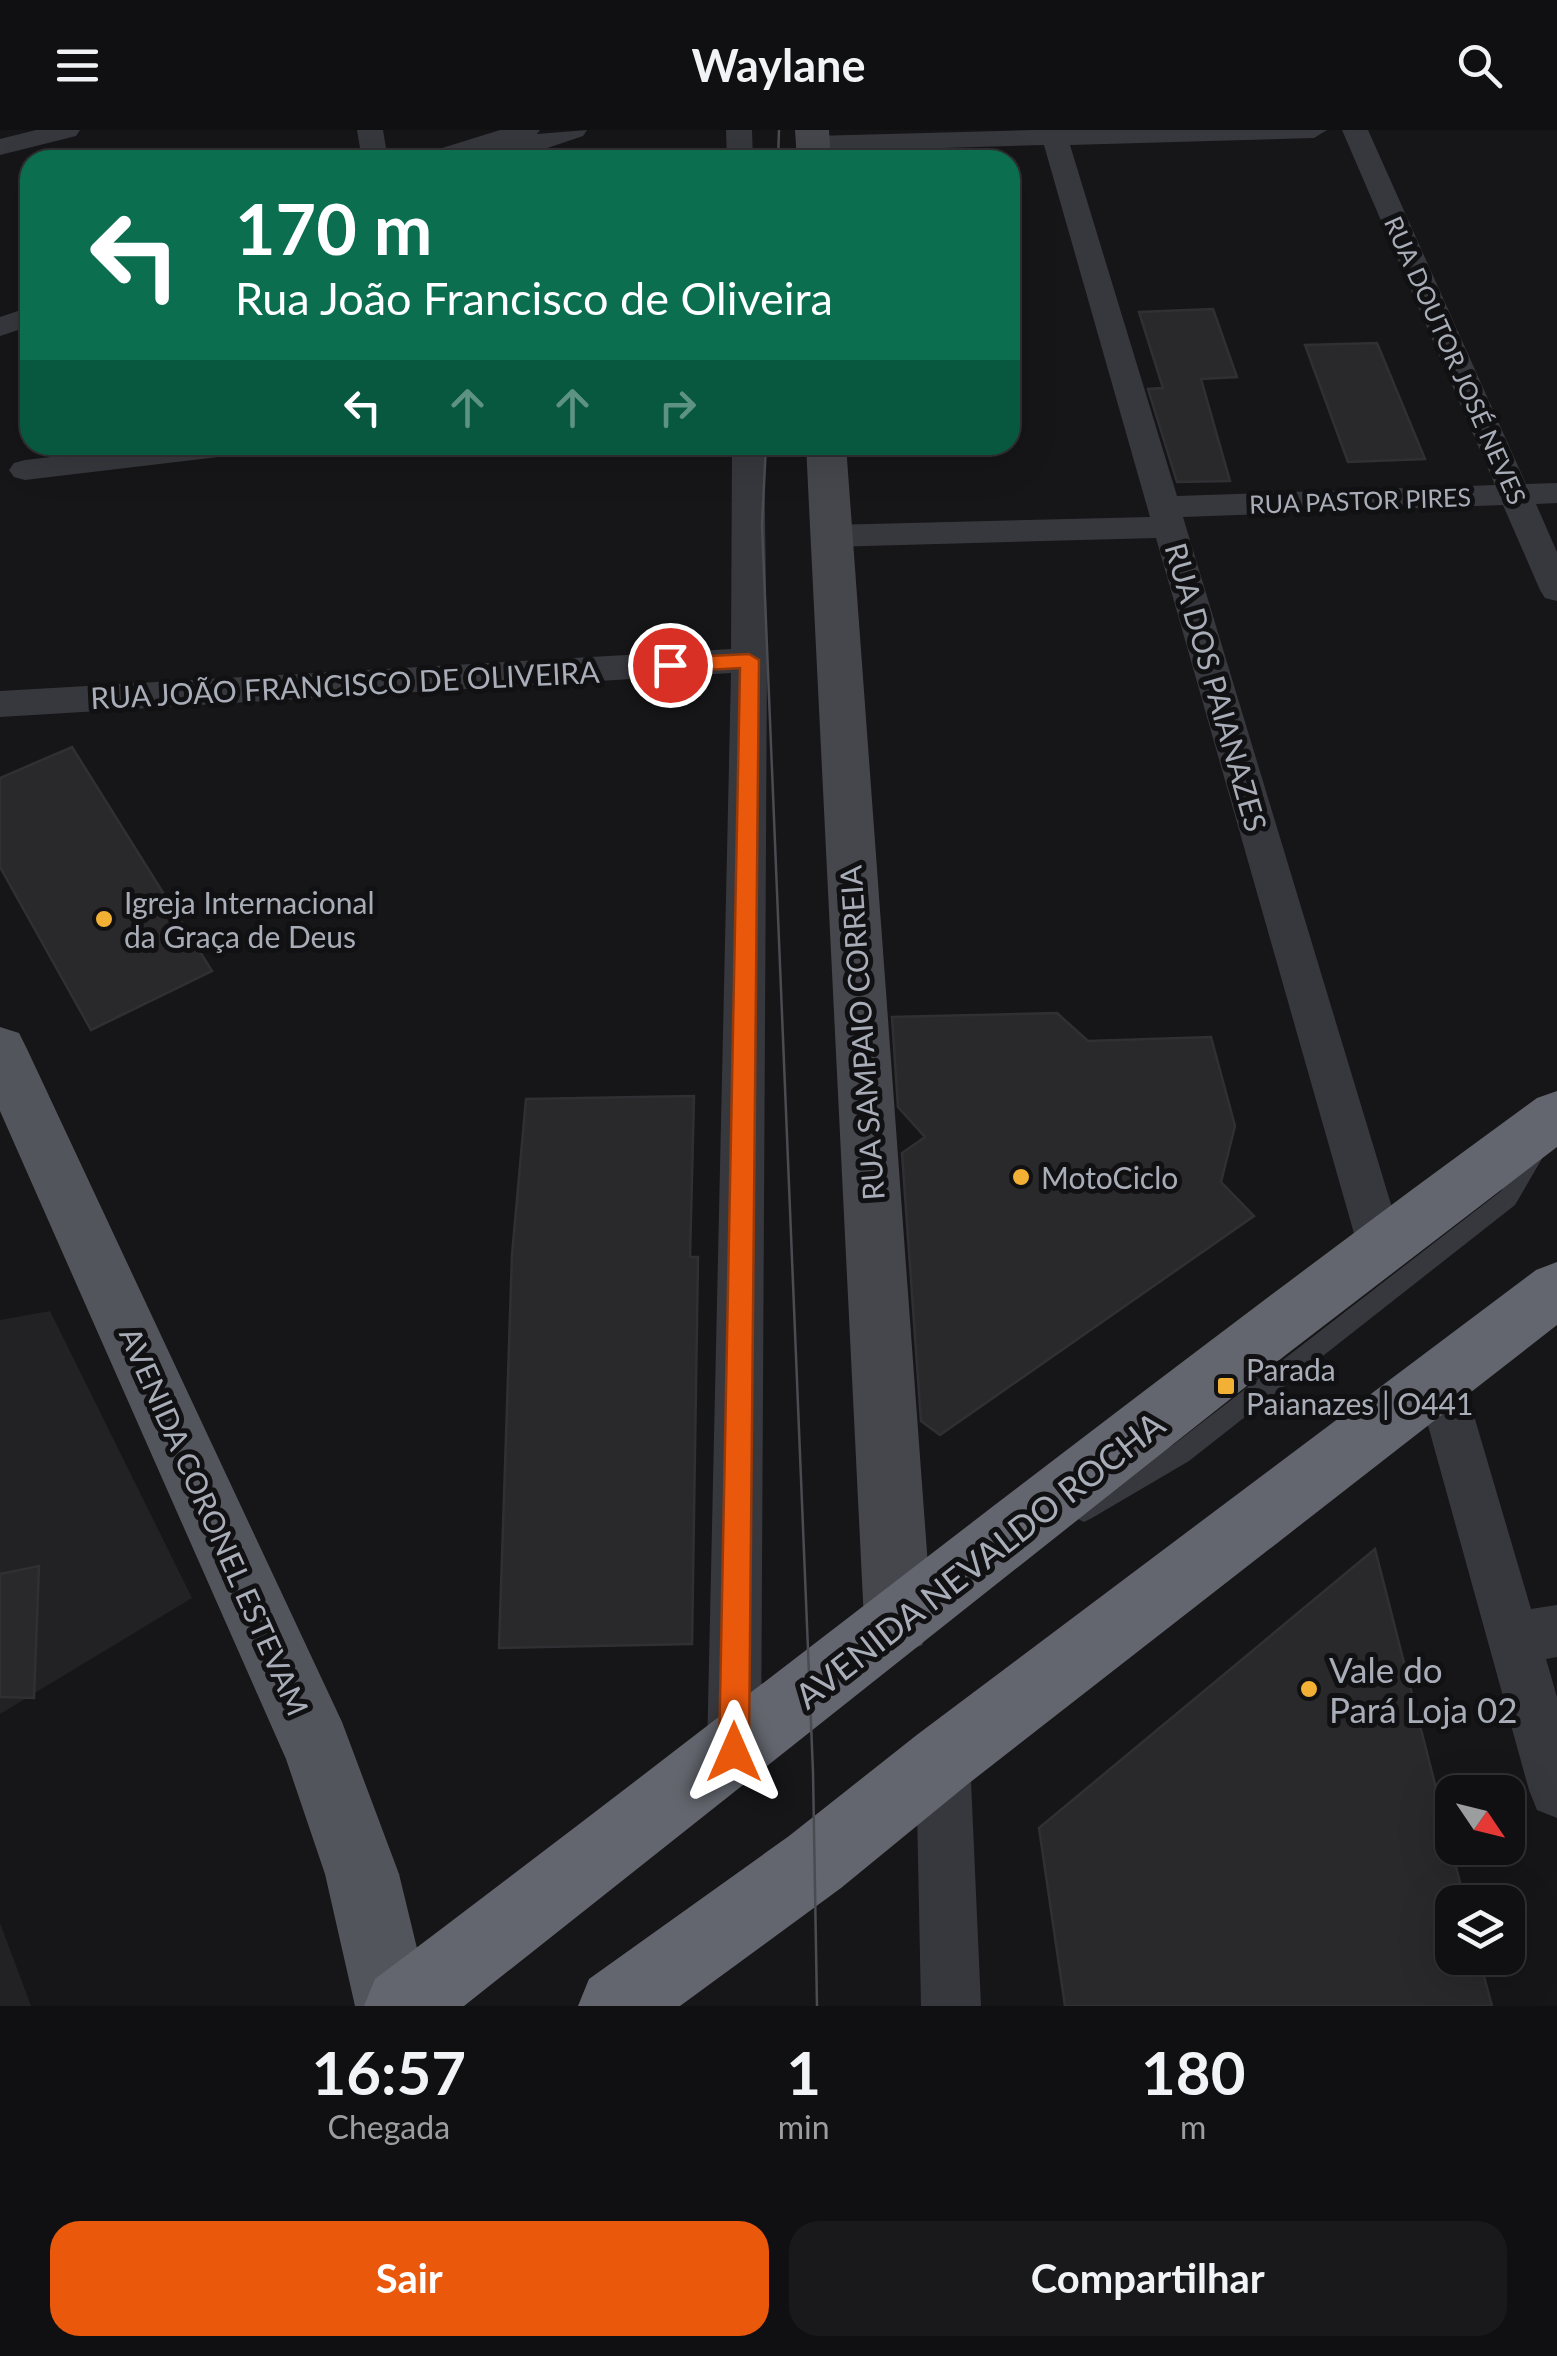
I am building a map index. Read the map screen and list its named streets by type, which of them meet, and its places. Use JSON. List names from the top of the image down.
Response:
{
  "streets": {
    "highway": ["AVENIDA NEVALDO ROCHA"],
    "main road": ["RUA SAMPAIO CORREIA", "AVENIDA CORONEL ESTEVAM"],
    "street": [
      "RUA DOUTOR JOSÉ NEVES",
      "RUA PASTOR PIRES",
      "RUA JOÃO FRANCISCO DE OLIVEIRA",
      "RUA DOS PAIANAZES"
    ]
  },
  "crossings": [
    ["RUA DOUTOR JOSÉ NEVES", "RUA PASTOR PIRES"],
    ["RUA PASTOR PIRES", "RUA DOS PAIANAZES"],
    ["RUA PASTOR PIRES", "RUA SAMPAIO CORREIA"],
    ["RUA DOS PAIANAZES", "AVENIDA NEVALDO ROCHA"],
    ["RUA SAMPAIO CORREIA", "AVENIDA NEVALDO ROCHA"]
  ],
  "places": {
    "other": ["Igreja Internacional da Graça de Deus", "MotoCiclo", "Vale do Pará Loja 02"],
    "transit": ["Parada Paianazes | O441"]
  },
  "north": "bottom right",
  "page": {
    "header": "Waylane",
    "turn": ["170 m", "Rua João Francisco de Oliveira"],
    "eta": [
      "16:57",
      "Chegada",
      "1",
      "min",
      "180",
      "m"
    ],
    "buttons": ["Sair", "Compartilhar"]
  }
}
